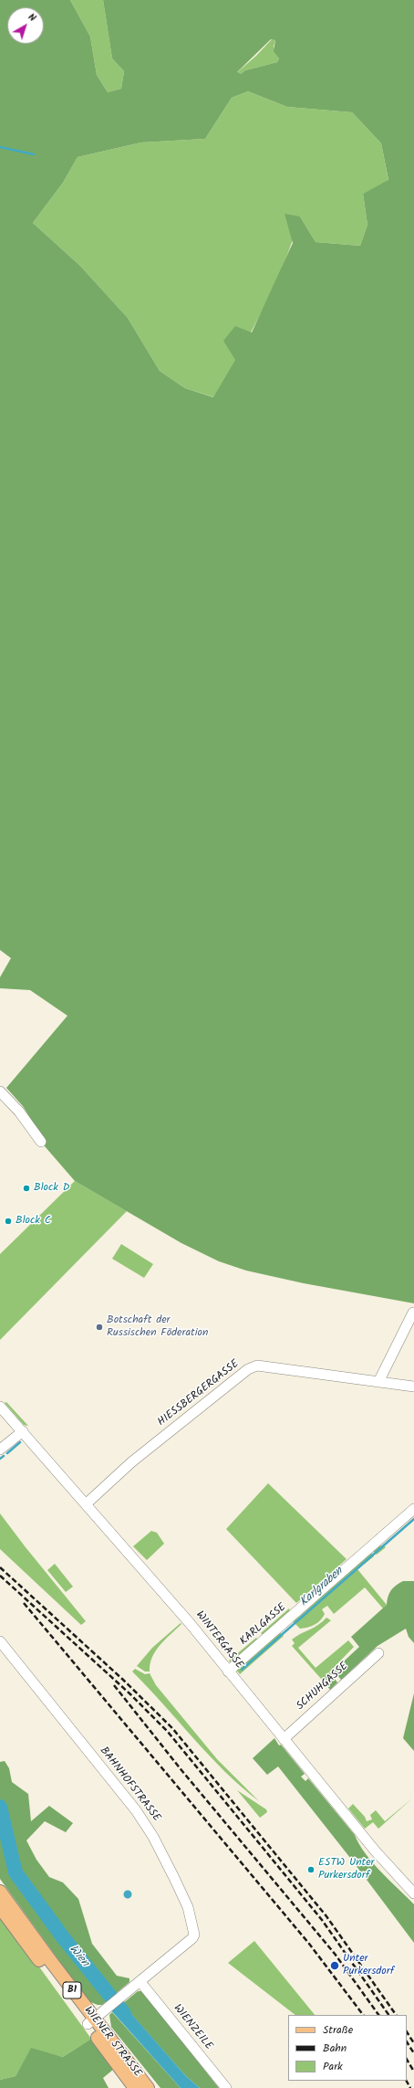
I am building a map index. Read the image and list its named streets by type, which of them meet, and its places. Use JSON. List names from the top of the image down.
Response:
{
  "streets": {
    "main road": ["B1", "WIENER STRASSE"],
    "street": [
      "HIESSBERGERGASSE",
      "KARLGASSE",
      "WINTERGASSE",
      "SCHUHGASSE",
      "BAHNHOFSTRASSE",
      "WIENZEILE"
    ]
  },
  "crossings": [
    ["HIESSBERGERGASSE", "WINTERGASSE"],
    ["KARLGASSE", "WINTERGASSE"],
    ["WINTERGASSE", "SCHUHGASSE"],
    ["BAHNHOFSTRASSE", "WIENZEILE"],
    ["BAHNHOFSTRASSE", "WIENER STRASSE"]
  ],
  "water": ["Karlgraben", "Wien"],
  "places": [
    "Block D",
    "Block C",
    "Botschaft der Russischen Föderation",
    "ESTW Unter Purkersdorf",
    "Unter Purkersdorf"
  ],
  "legend": ["Straße", "Bahn", "Park"],
  "north": "top right"
}
